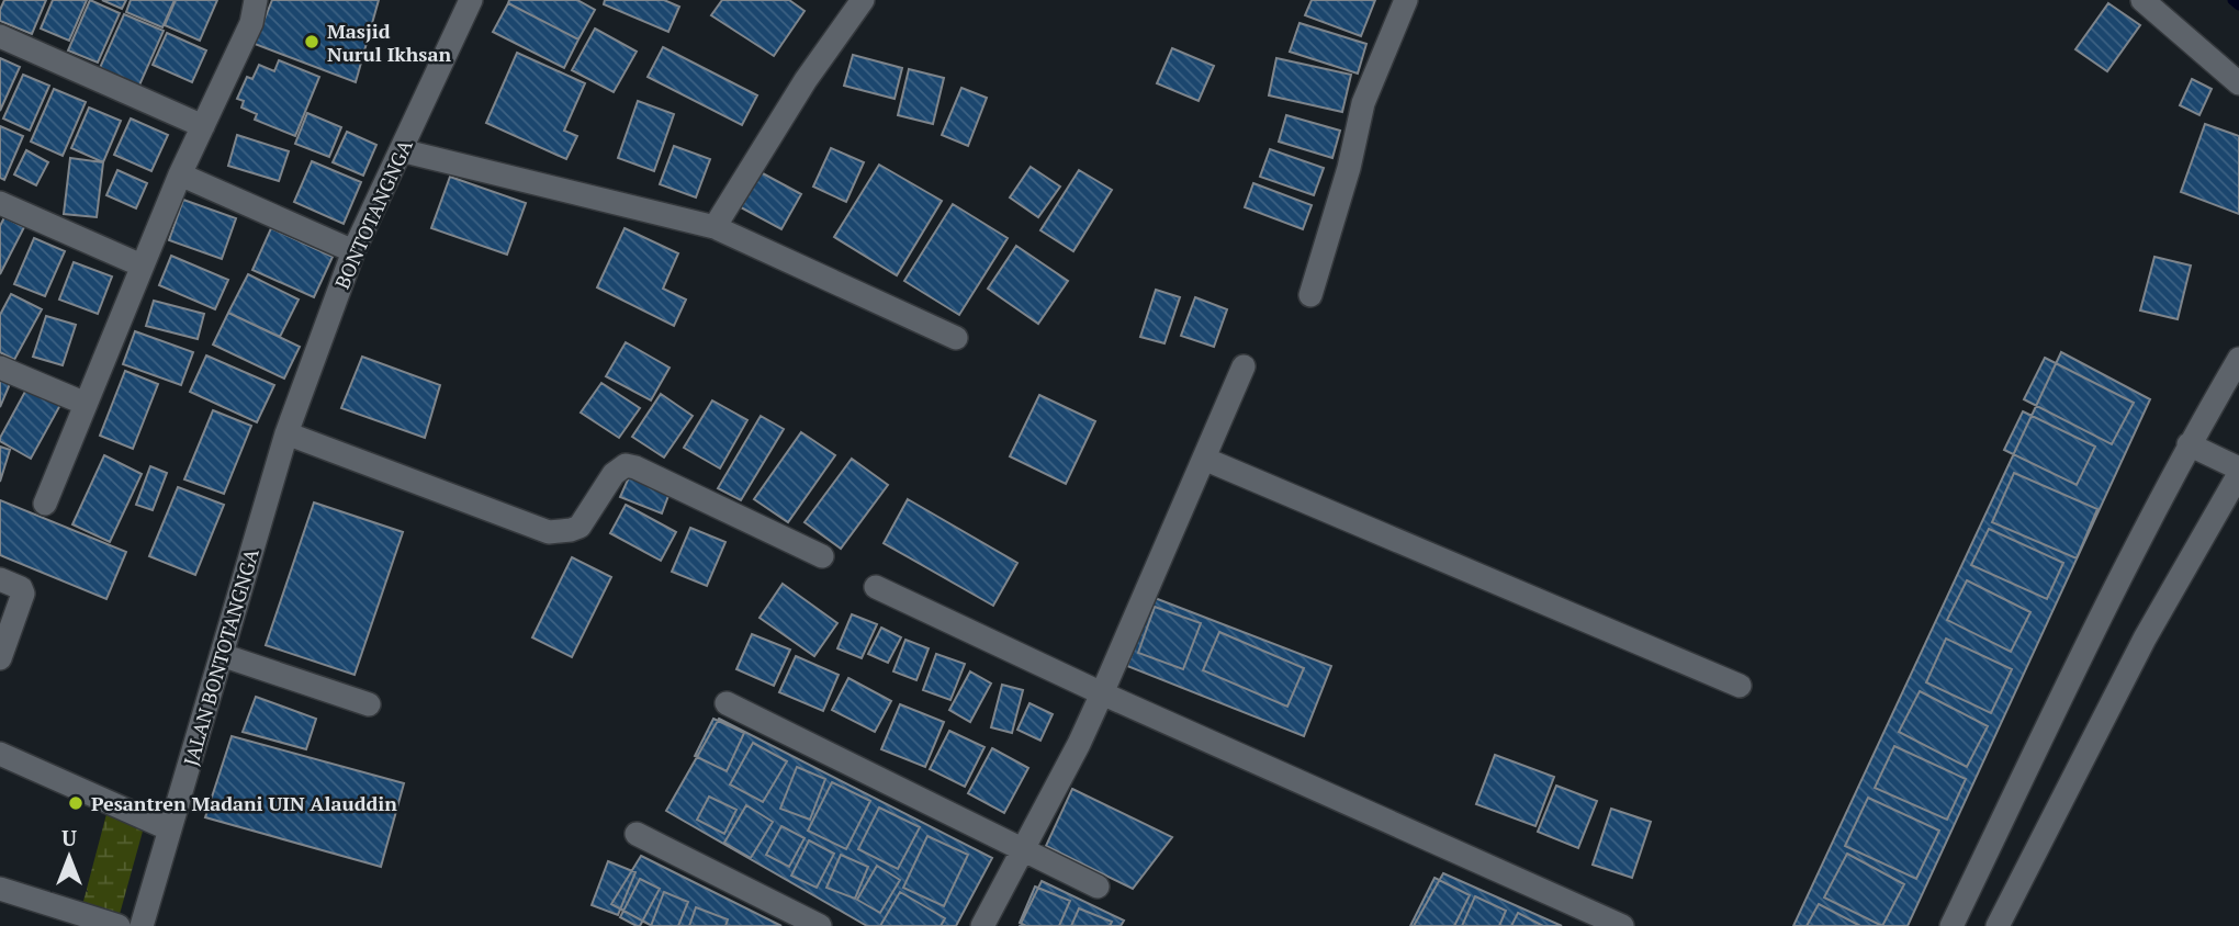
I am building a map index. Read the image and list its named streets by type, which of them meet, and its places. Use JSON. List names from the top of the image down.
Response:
{
  "streets": {
    "street": ["BONTOTANGNGA", "JALAN BONTOTANGNGA"]
  },
  "crossings": [
    ["BONTOTANGNGA", "JALAN BONTOTANGNGA"]
  ],
  "places": ["Masjid Nurul Ikhsan", "Pesantren Madani UIN Alauddin"],
  "north": "top"
}
